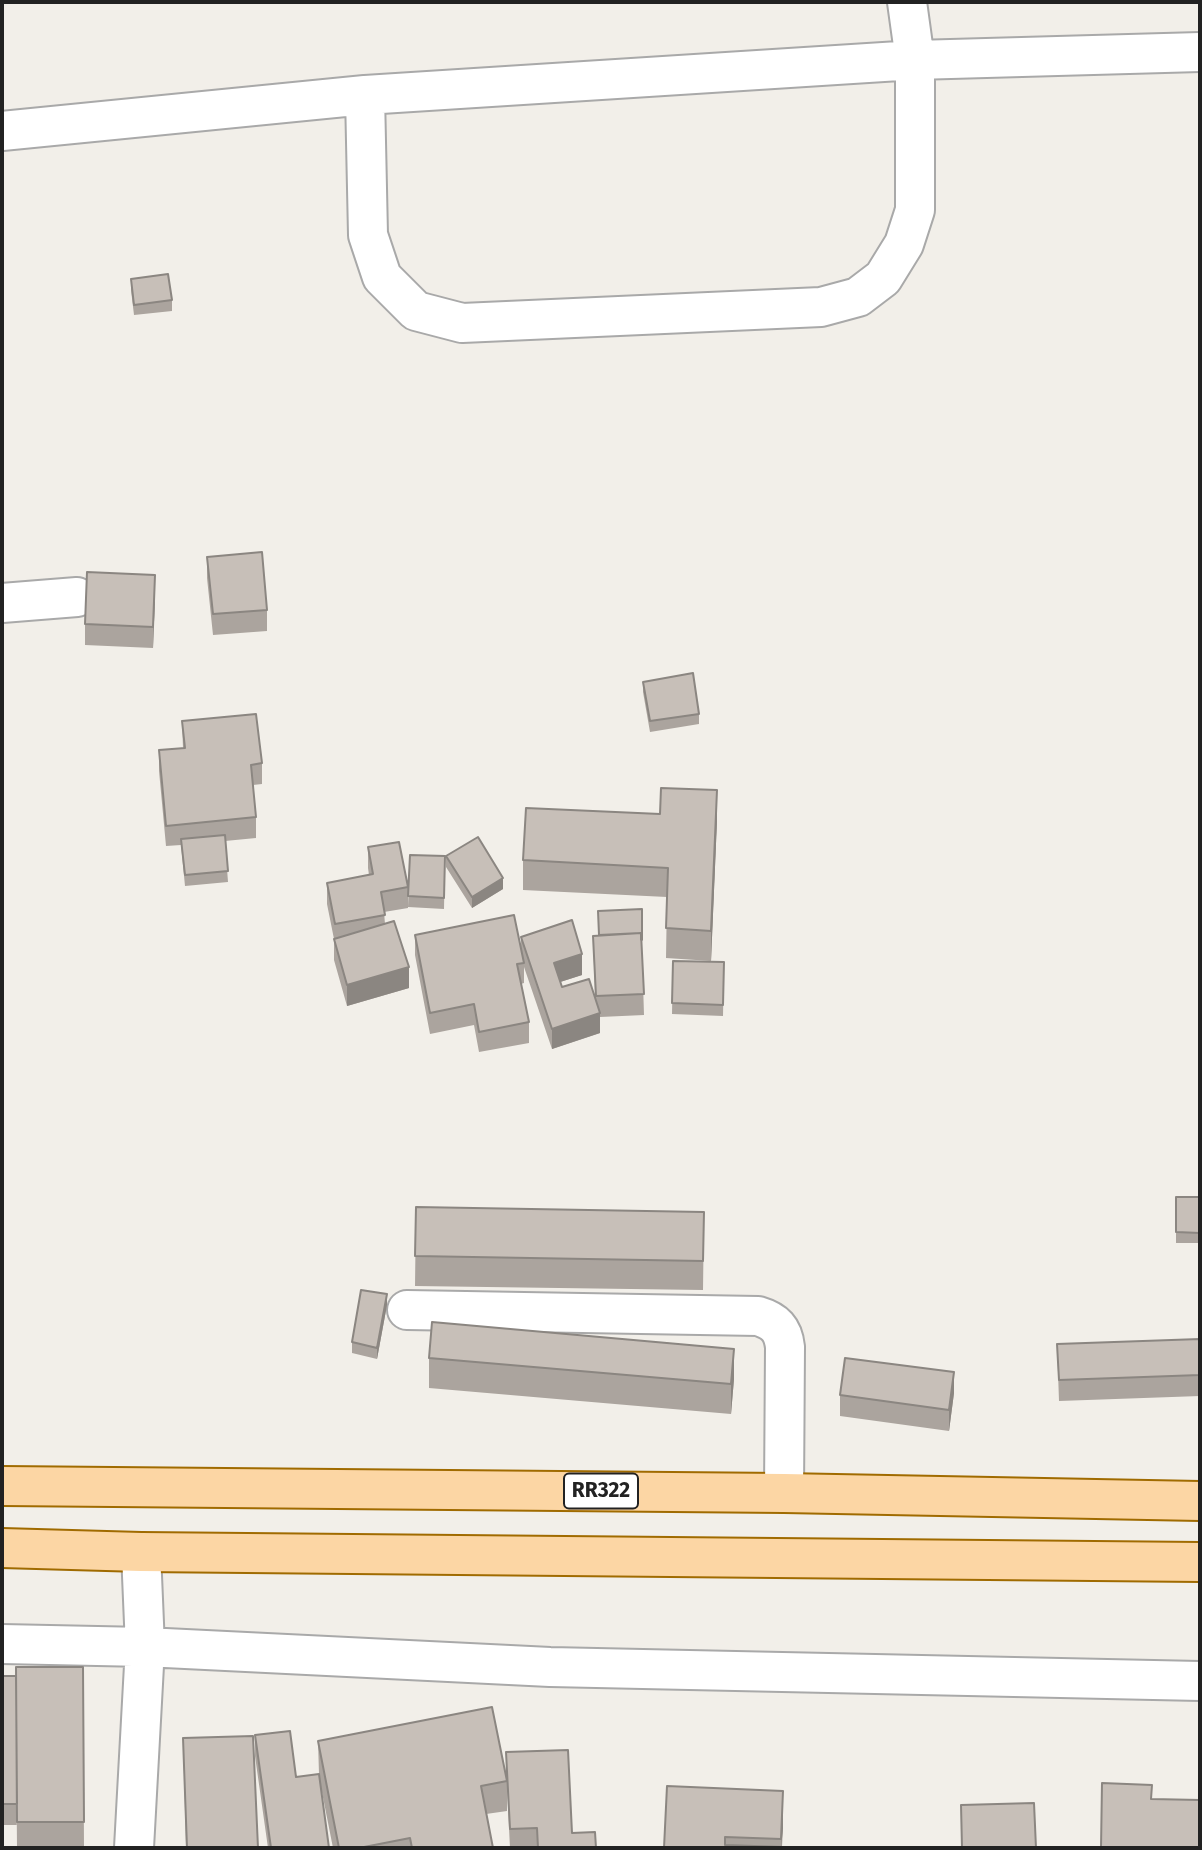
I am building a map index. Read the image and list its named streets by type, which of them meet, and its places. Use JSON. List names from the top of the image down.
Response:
{
  "streets": {
    "main road": ["RR322"]
  }
}
